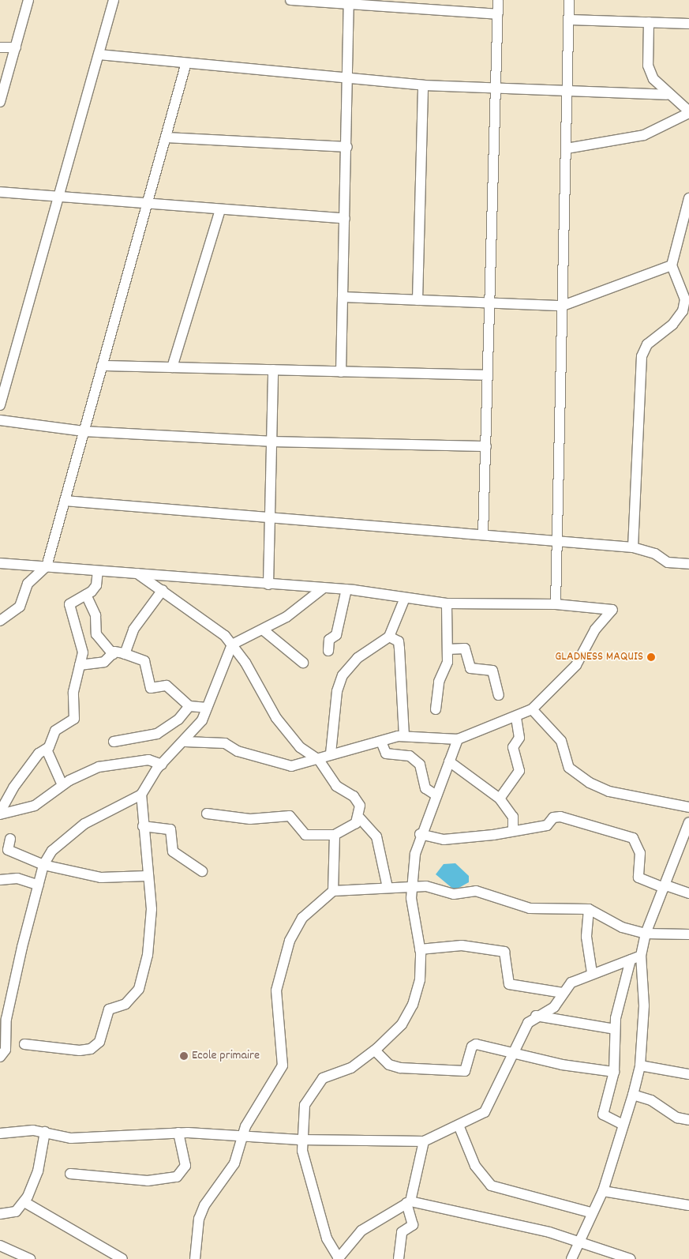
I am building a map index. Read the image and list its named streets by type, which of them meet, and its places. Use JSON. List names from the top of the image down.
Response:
{
  "places": ["GLADNESS MAQUIS", "Ecole primaire"]
}
